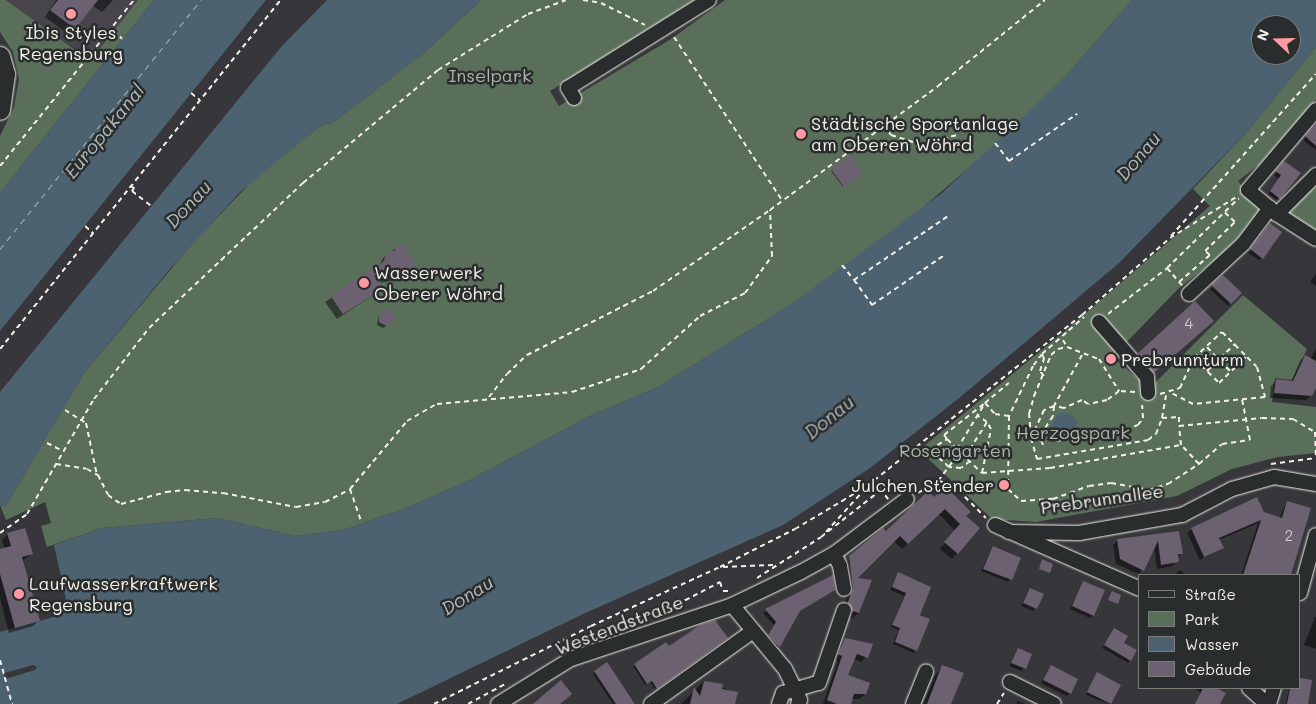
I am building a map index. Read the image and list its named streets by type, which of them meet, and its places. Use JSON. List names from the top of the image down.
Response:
{
  "streets": {
    "street": ["Prebrunnallee", "Westendstraße"]
  },
  "water": ["Europakanal", "Donau"],
  "parks": ["Inselpark", "Herzogspark", "Rosengarten"],
  "places": [
    "Ibis Styles Regensburg",
    "Städtische Sportanlage am Oberen Wöhrd",
    "Wasserwerk Oberer Wöhrd",
    "Prebrunnturm",
    "Julchen Stender",
    "Laufwasserkraftwerk Regensburg"
  ],
  "house_numbers": ["4", "2"],
  "legend": [
    "Straße",
    "Park",
    "Wasser",
    "Gebäude"
  ],
  "north": "left"
}
